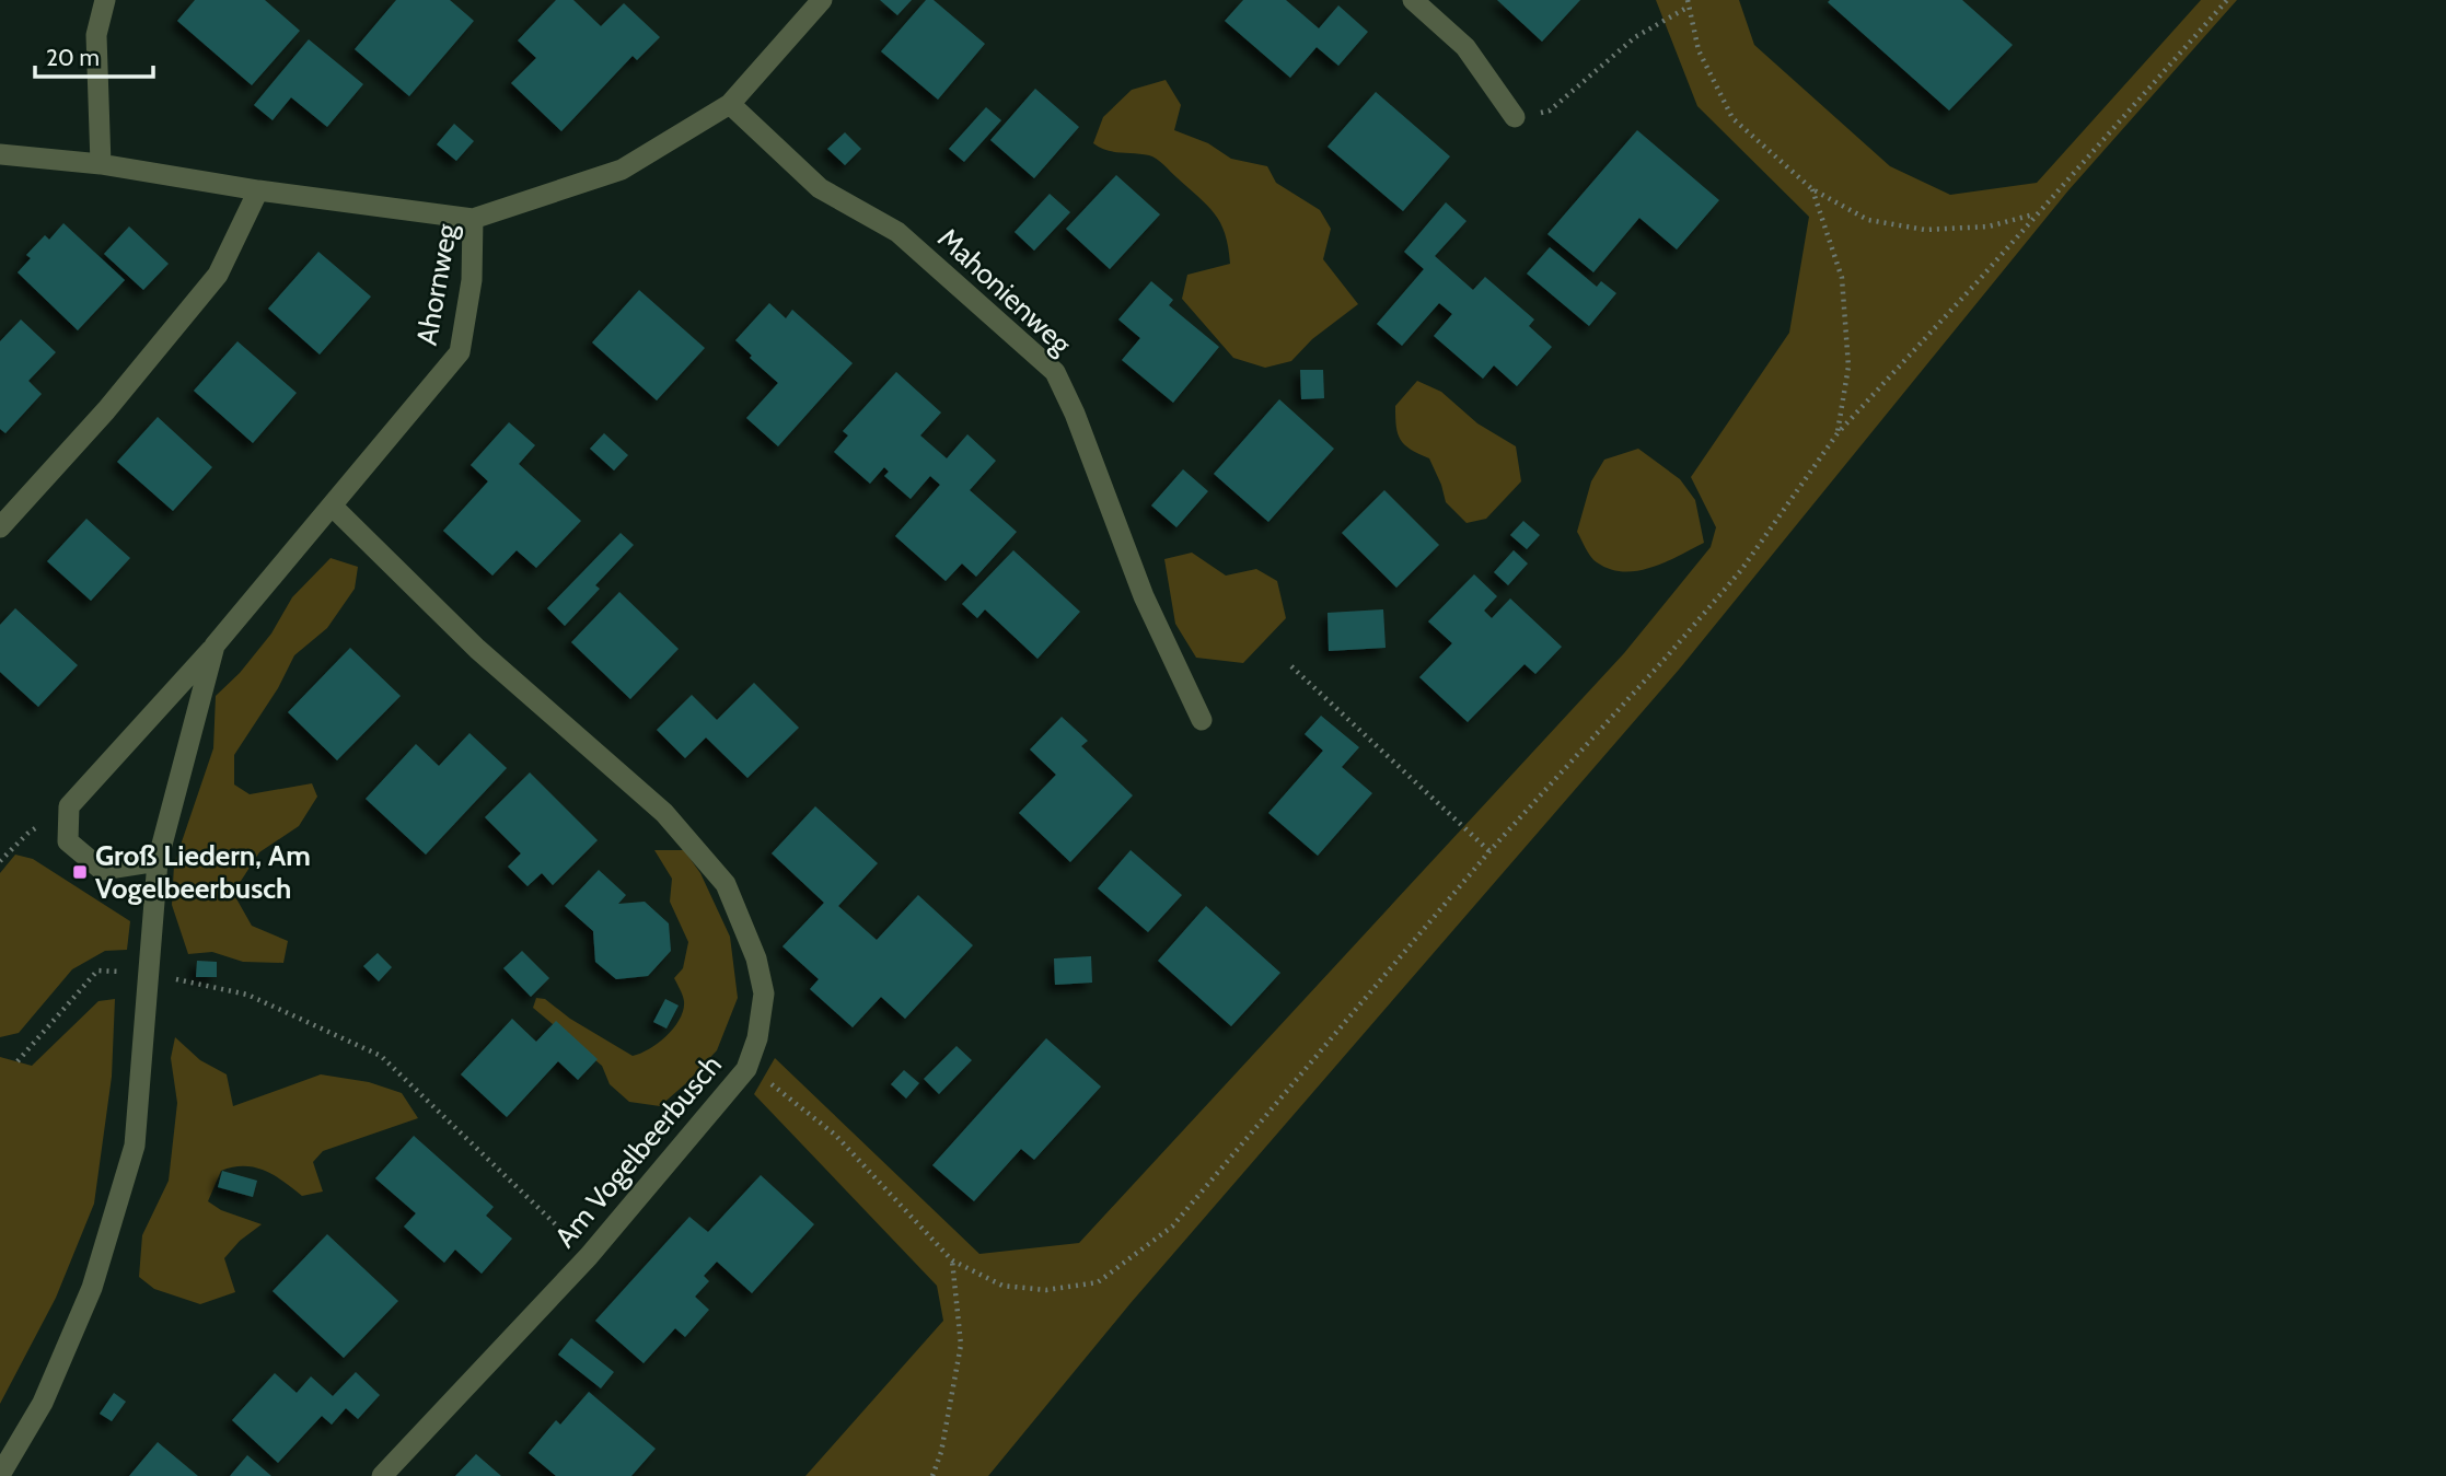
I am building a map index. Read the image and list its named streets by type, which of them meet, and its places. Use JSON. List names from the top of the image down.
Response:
{
  "streets": {
    "street": ["Ahornweg", "Mahonienweg", "Am Vogelbeerbusch"]
  },
  "crossings": [
    ["Ahornweg", "Mahonienweg"],
    ["Ahornweg", "Am Vogelbeerbusch"]
  ],
  "places": {
    "transit": ["Groß Liedern, Am Vogelbeerbusch"]
  },
  "scale_bar": "20 m"
}
